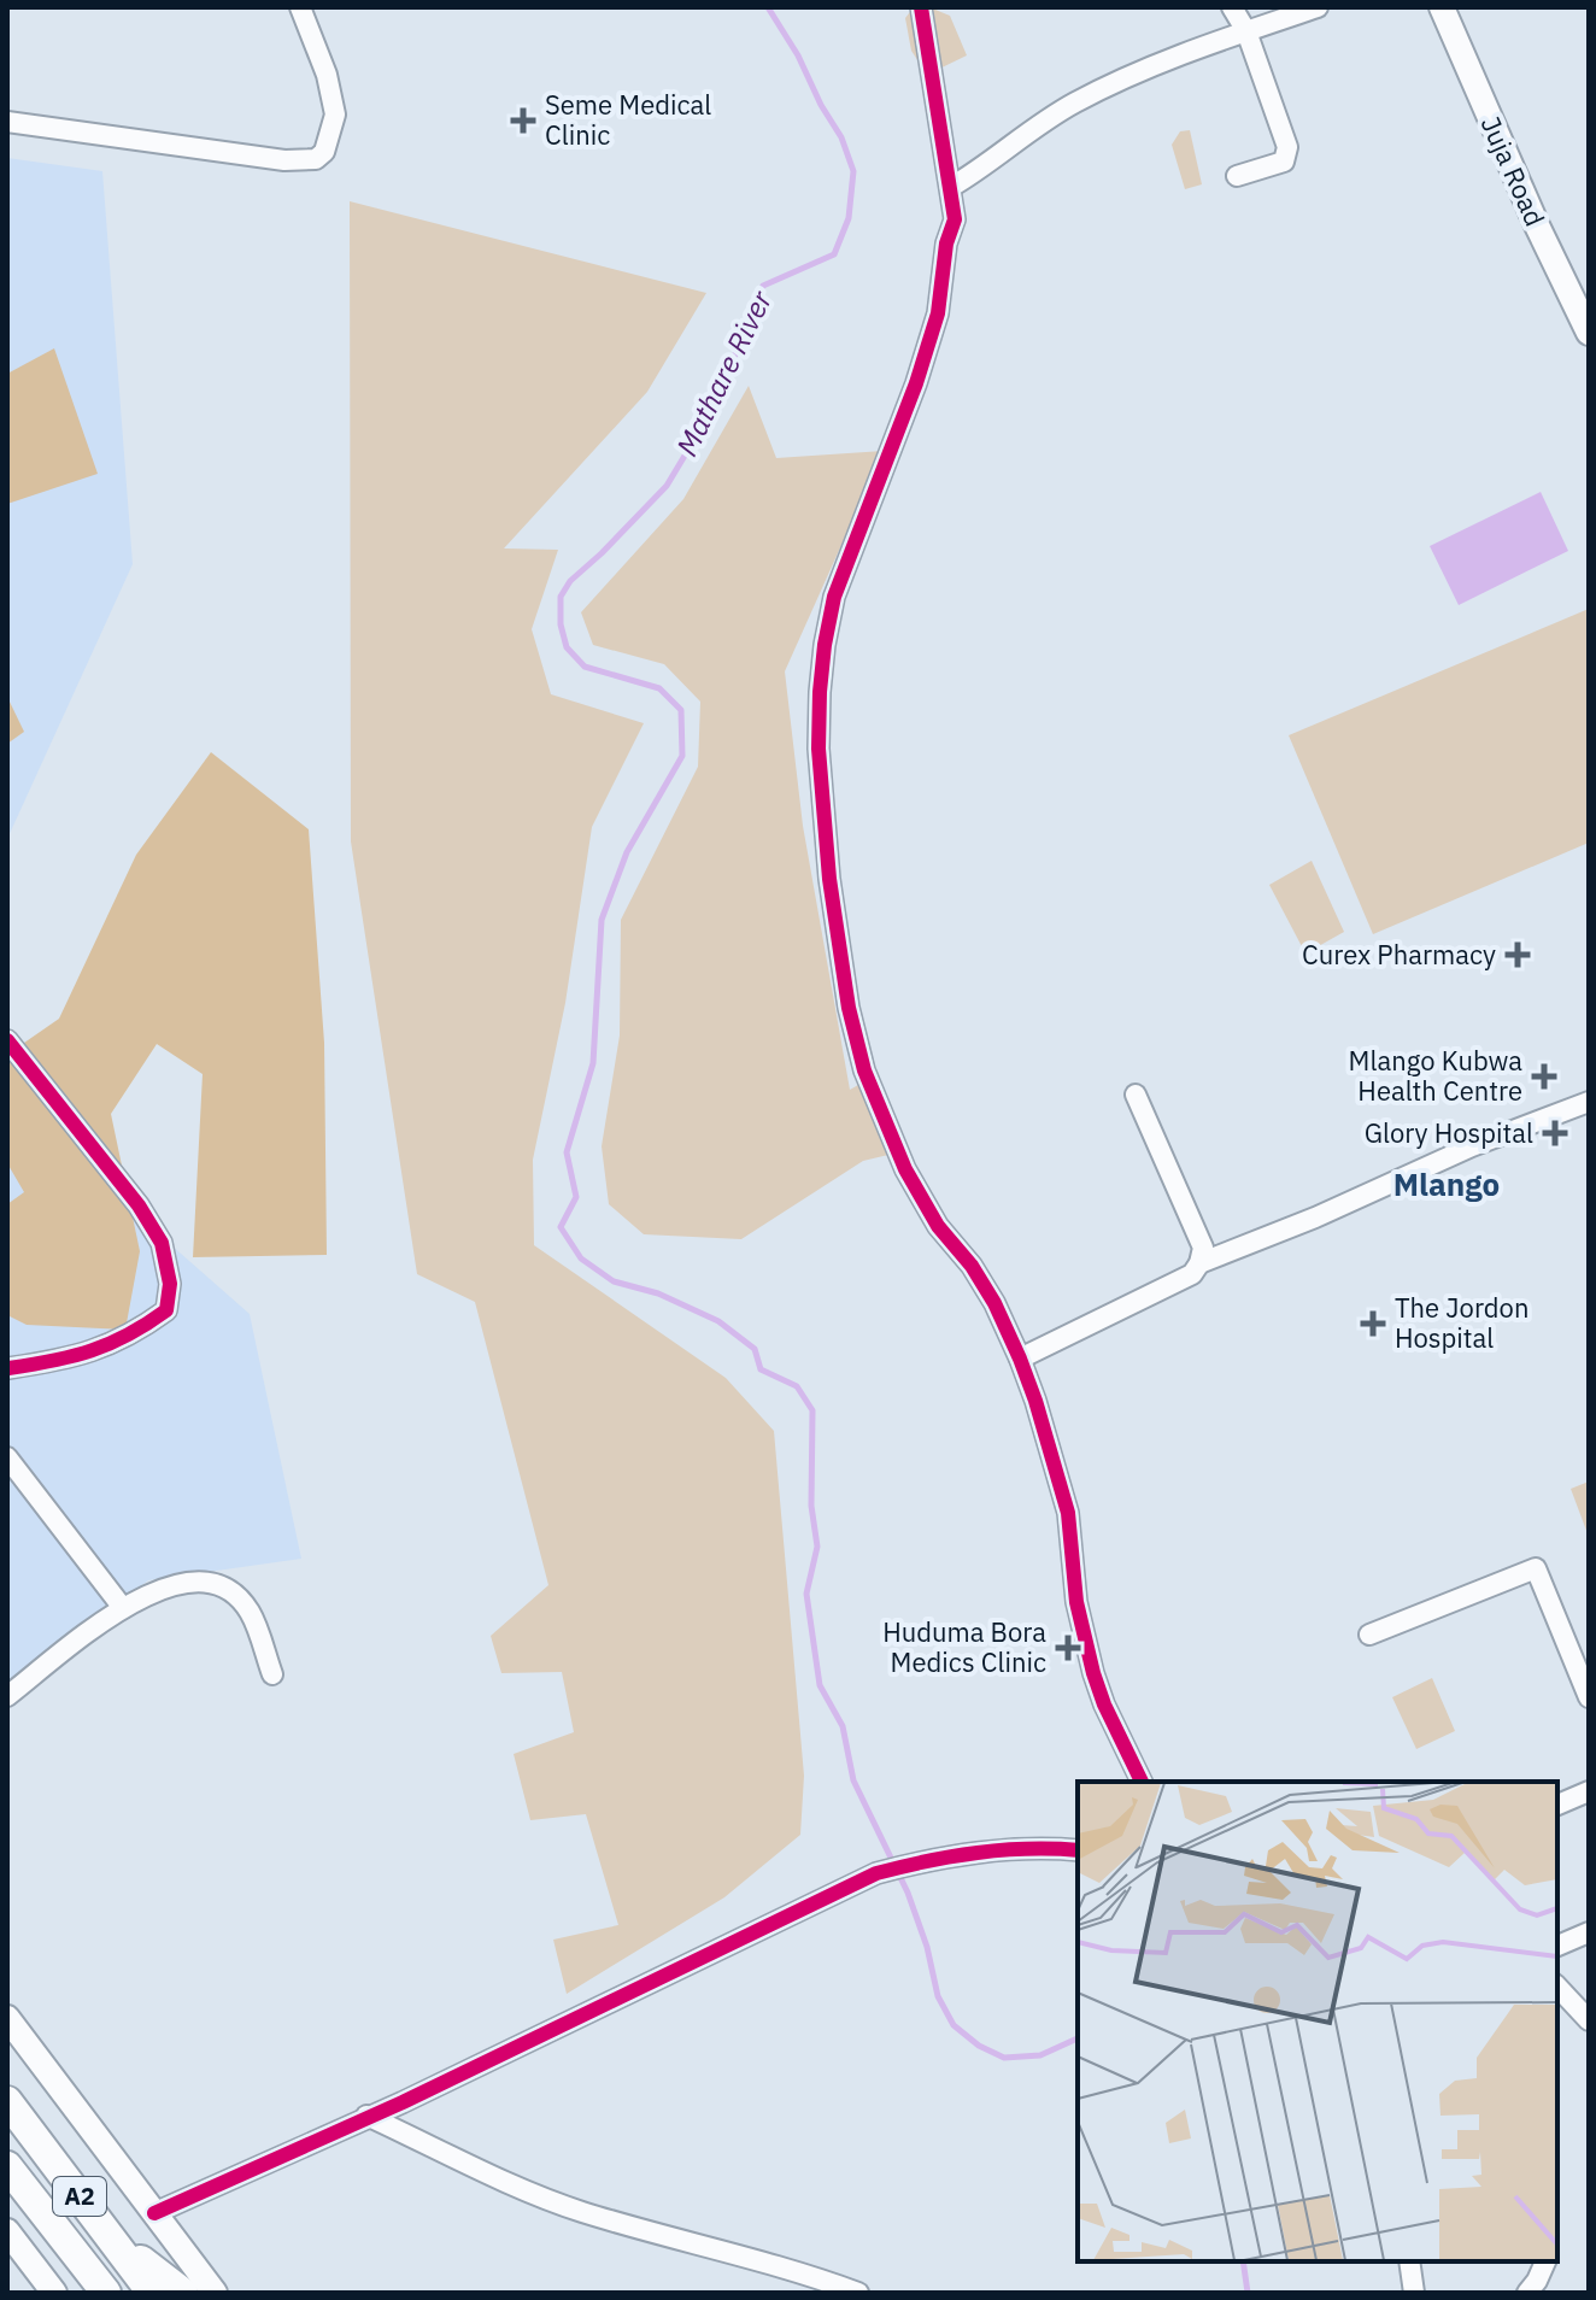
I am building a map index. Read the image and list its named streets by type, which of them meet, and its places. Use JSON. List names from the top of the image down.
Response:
{
  "streets": {
    "highway": ["A2"],
    "main road": ["Juja Road"]
  },
  "districts": ["Mlango"],
  "water": ["Mathare River"],
  "places": {
    "health": [
      "Seme Medical Clinic",
      "Curex Pharmacy",
      "Mlango Kubwa Health Centre",
      "Glory Hospital",
      "The Jordon Hospital",
      "Huduma Bora Medics Clinic"
    ]
  }
}
